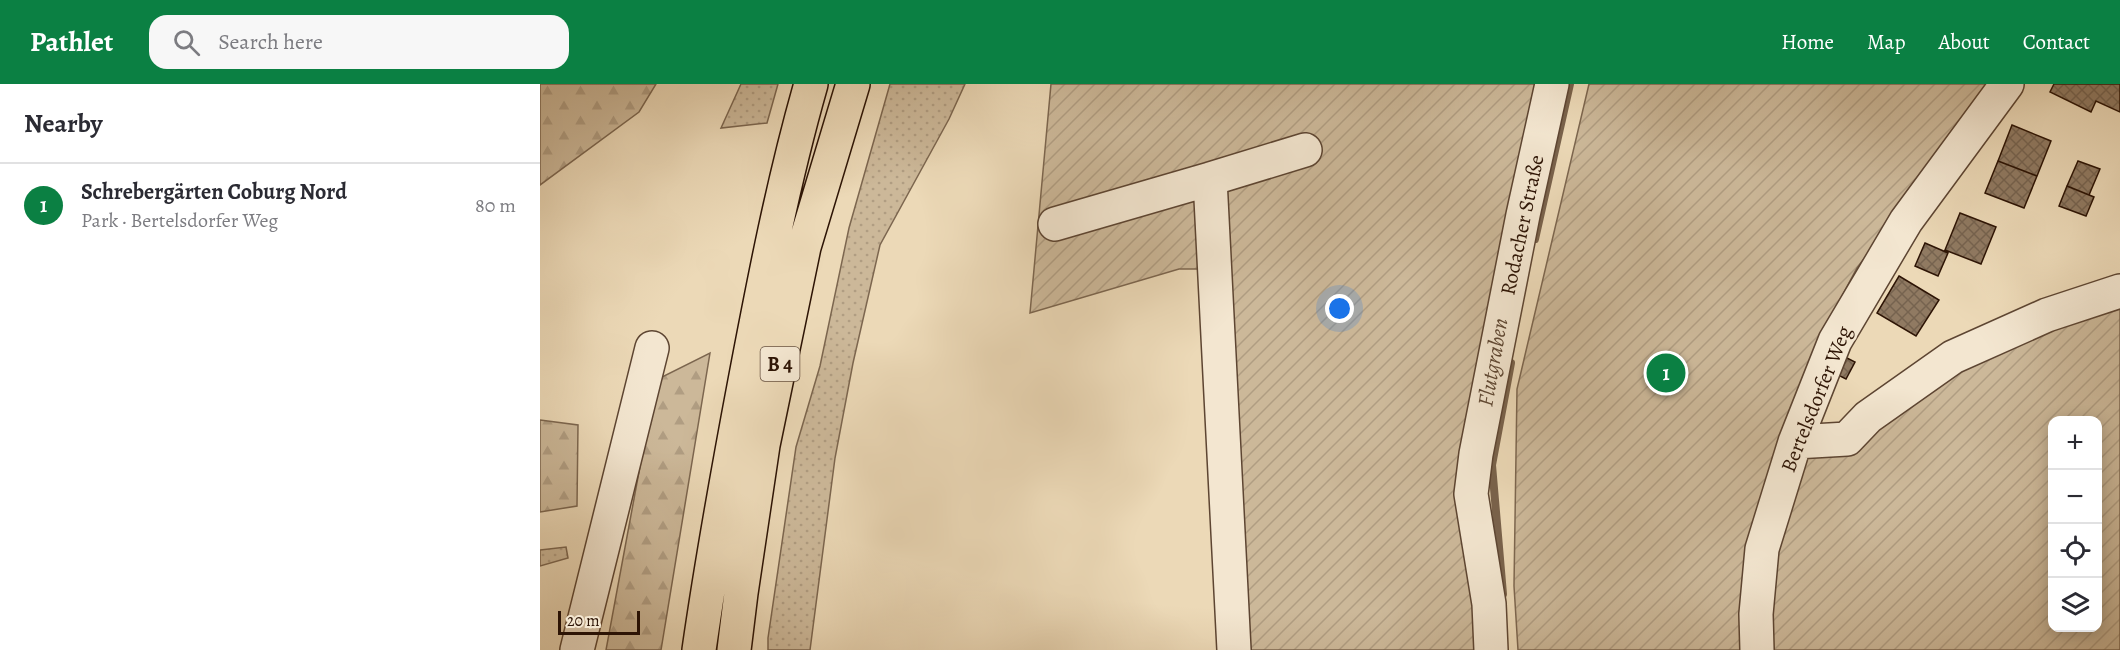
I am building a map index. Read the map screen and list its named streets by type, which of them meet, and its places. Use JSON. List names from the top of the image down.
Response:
{
  "streets": {
    "highway": ["B 4"],
    "street": ["Rodacher Straße", "Bertelsdorfer Weg"]
  },
  "water": ["Flutgraben"],
  "scale_bar": "20 m",
  "page": {
    "header": "Pathlet",
    "search": "Search here",
    "nav": [
      "Home",
      "Map",
      "About",
      "Contact"
    ],
    "heading": "Nearby",
    "list": [
      {
        "mark": "1",
        "name": "Schrebergärten Coburg Nord",
        "note": "Park · Bertelsdorfer Weg",
        "value": "80 m"
      }
    ],
    "pins": "1",
    "map_buttons": ["+", "−"],
    "scale": "20 m"
  }
}
